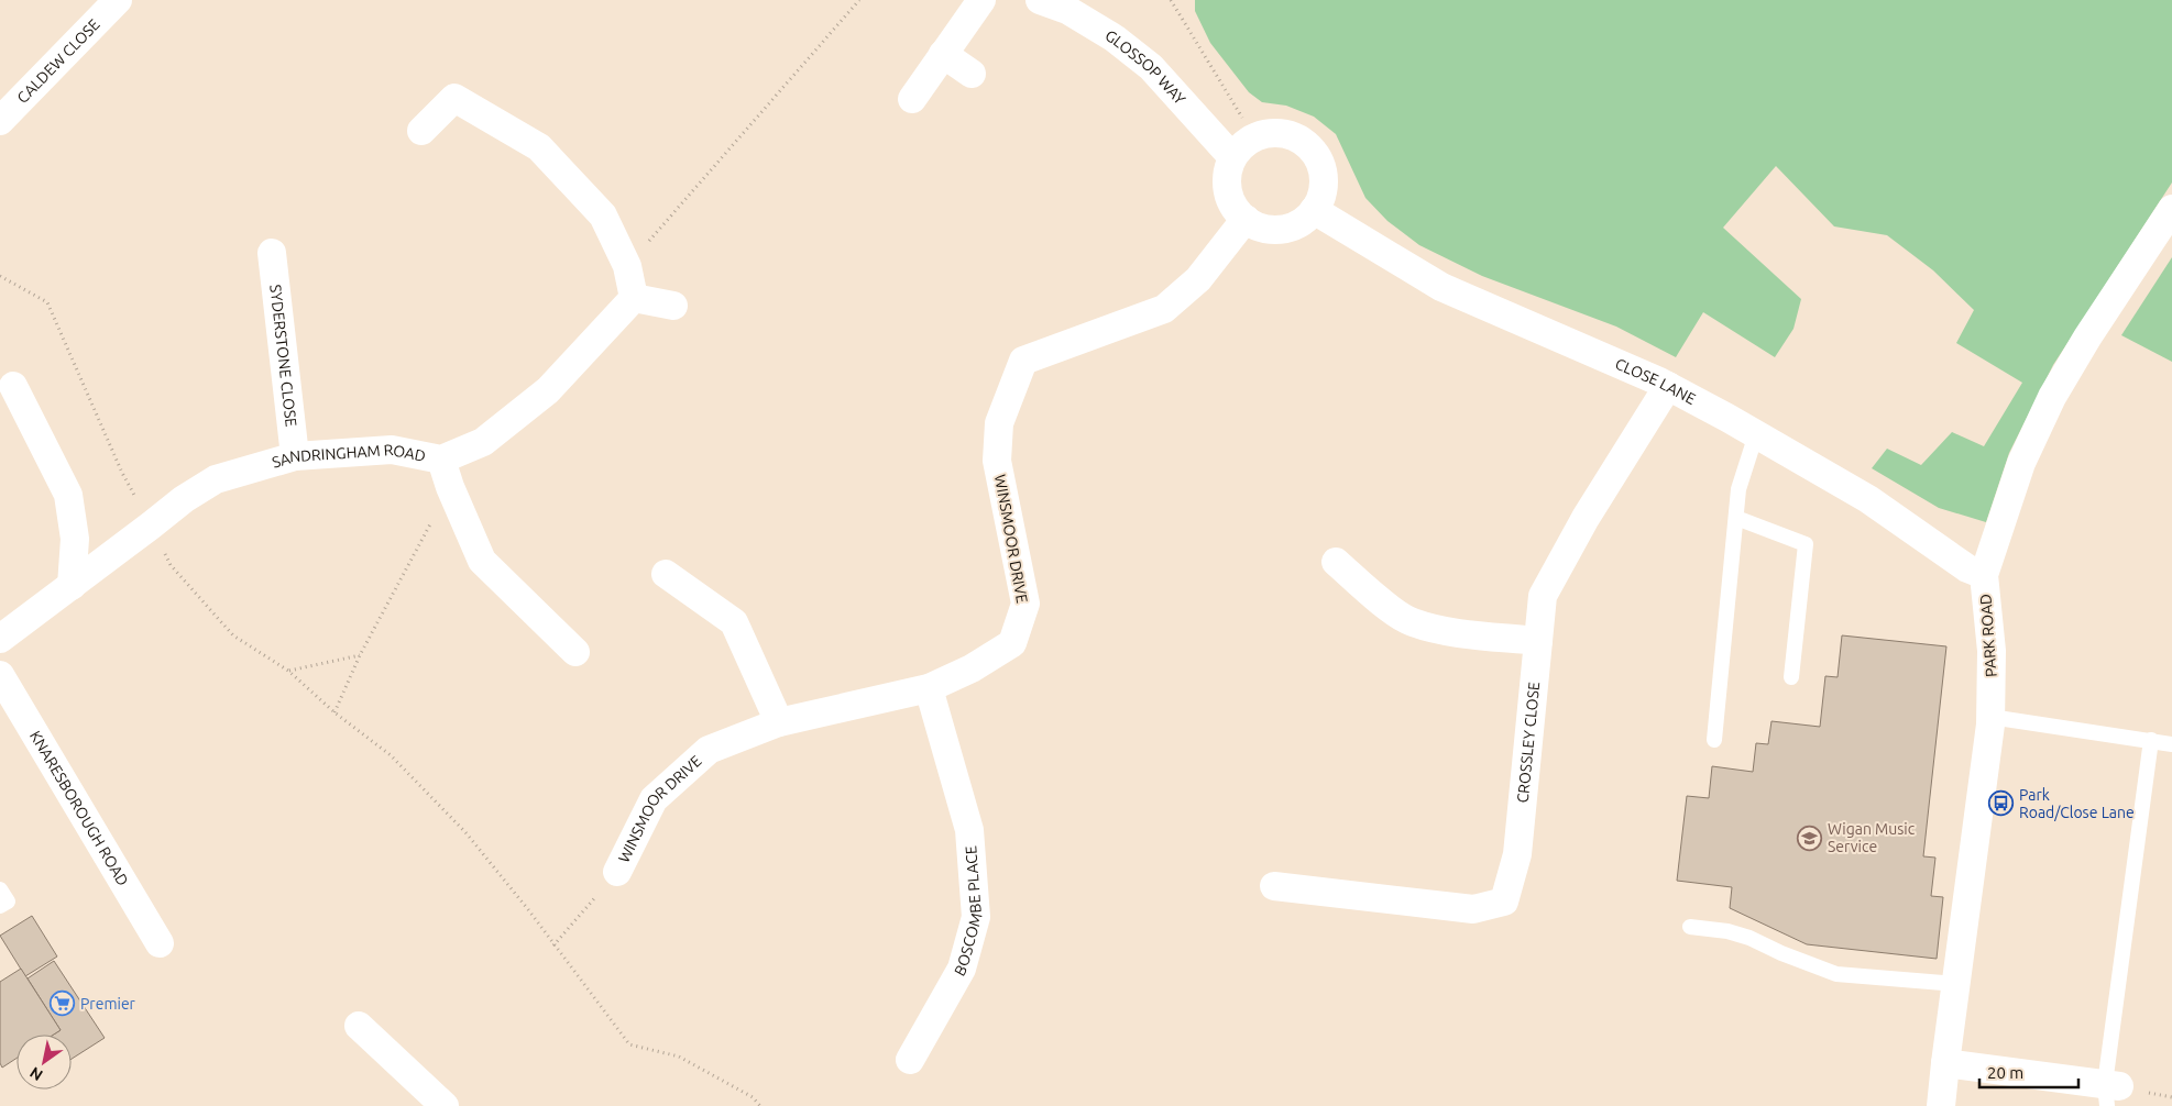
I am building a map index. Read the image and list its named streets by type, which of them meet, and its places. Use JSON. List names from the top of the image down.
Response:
{
  "streets": {
    "street": [
      "CALDEW CLOSE",
      "GLOSSOP WAY",
      "SYDERSTONE CLOSE",
      "CLOSE LANE",
      "SANDRINGHAM ROAD",
      "WINSMOOR DRIVE",
      "PARK ROAD",
      "CROSSLEY CLOSE",
      "KNARESBOROUGH ROAD",
      "BOSCOMBE PLACE"
    ]
  },
  "crossings": [
    ["GLOSSOP WAY", "CLOSE LANE"],
    ["GLOSSOP WAY", "WINSMOOR DRIVE"],
    ["SYDERSTONE CLOSE", "SANDRINGHAM ROAD"],
    ["CLOSE LANE", "WINSMOOR DRIVE"],
    ["CLOSE LANE", "PARK ROAD"],
    ["CLOSE LANE", "CROSSLEY CLOSE"],
    ["WINSMOOR DRIVE", "BOSCOMBE PLACE"]
  ],
  "places": {
    "bus stop": ["Park Road/Close Lane"],
    "school or university": ["Wigan Music Service"],
    "supermarket": ["Premier"]
  },
  "scale_bar": "20 m",
  "north": "bottom left"
}
